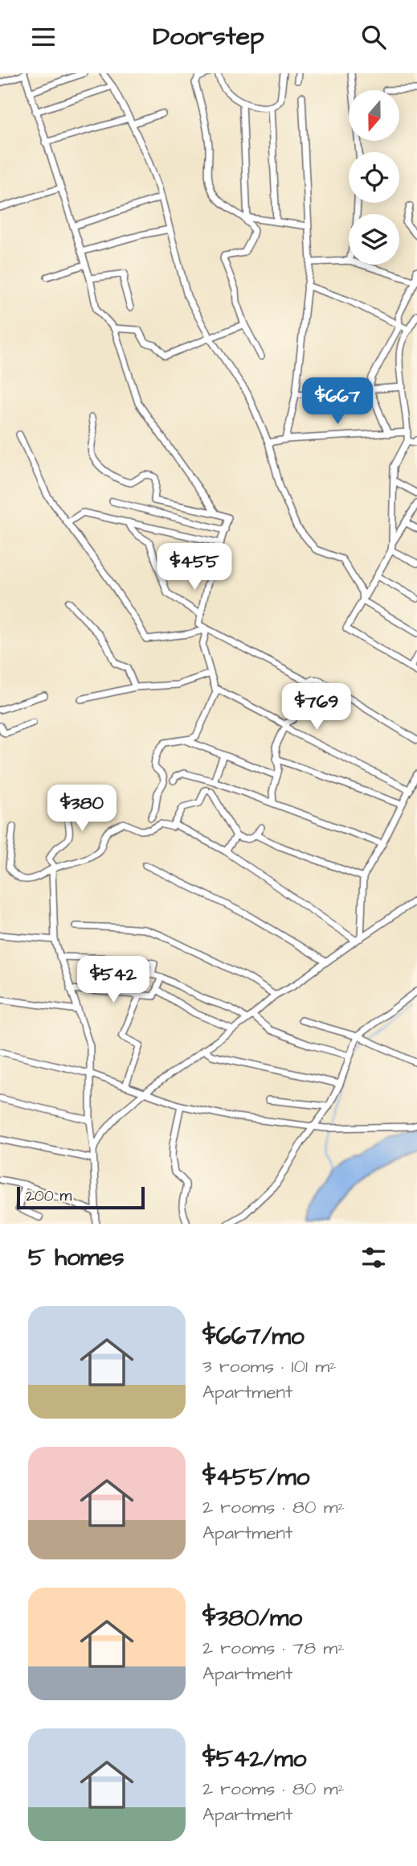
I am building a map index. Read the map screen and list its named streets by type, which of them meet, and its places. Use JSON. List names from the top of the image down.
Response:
{
  "scale_bar": "200 m",
  "north": "bottom",
  "page": {
    "header": "Doorstep",
    "price": [
      "$667",
      "$455",
      "$769",
      "$380",
      "$542"
    ],
    "scale": "200 m",
    "heading": "5 homes",
    "list": [
      {
        "name": "$667/mo",
        "note": "3 rooms · 101 m² · Apartment"
      },
      {
        "name": "$455/mo",
        "note": "2 rooms · 80 m² · Apartment"
      },
      {
        "name": "$380/mo",
        "note": "2 rooms · 78 m² · Apartment"
      },
      {
        "name": "$542/mo",
        "note": "2 rooms · 80 m² · Apartment"
      }
    ]
  }
}
